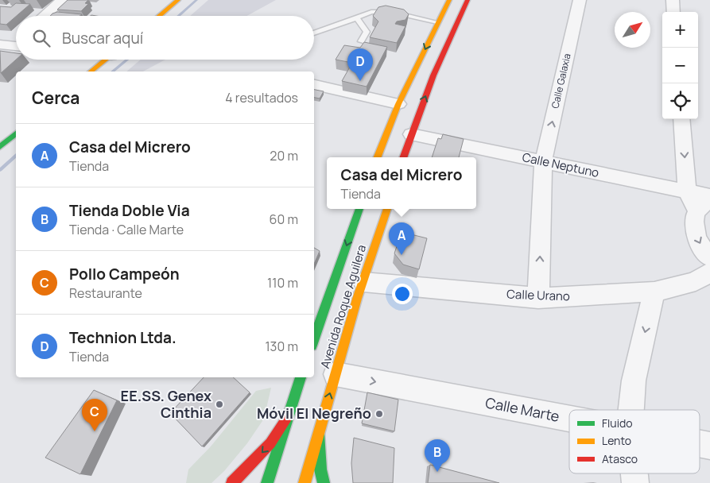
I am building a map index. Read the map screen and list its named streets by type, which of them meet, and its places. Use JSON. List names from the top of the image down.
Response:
{
  "streets": {
    "main road": ["Avenida Roque Aguilera"],
    "street": [
      "Calle Galaxia",
      "Calle Neptuno",
      "Calle Urano",
      "Calle Marte"
    ]
  },
  "crossings": [
    ["Calle Galaxia", "Calle Neptuno"],
    ["Calle Galaxia", "Calle Urano"],
    ["Calle Urano", "Avenida Roque Aguilera"],
    ["Avenida Roque Aguilera", "Calle Marte"]
  ],
  "one_way": ["Calle Galaxia", "Calle Marte"],
  "places": ["EE.SS. Genex Cinthia", "Móvil El Negreño"],
  "legend": ["Fluido", "Lento", "Atasco"],
  "north": "top right",
  "page": {
    "map_buttons": ["+", "−"],
    "search": "Buscar aquí",
    "pins": [
      "D",
      "A",
      "C",
      "B"
    ],
    "heading": ["Cerca", "4 resultados"],
    "list": [
      {
        "mark": "A",
        "name": "Casa del Micrero",
        "note": "Tienda",
        "value": "20 m"
      },
      {
        "mark": "B",
        "name": "Tienda Doble Via",
        "note": "Tienda · Calle Marte",
        "value": "60 m"
      },
      {
        "mark": "C",
        "name": "Pollo Campeón",
        "note": "Restaurante",
        "value": "110 m"
      },
      {
        "mark": "D",
        "name": "Technion Ltda.",
        "note": "Tienda",
        "value": "130 m"
      }
    ],
    "popup": ["Casa del Micrero", "Tienda"]
  }
}
